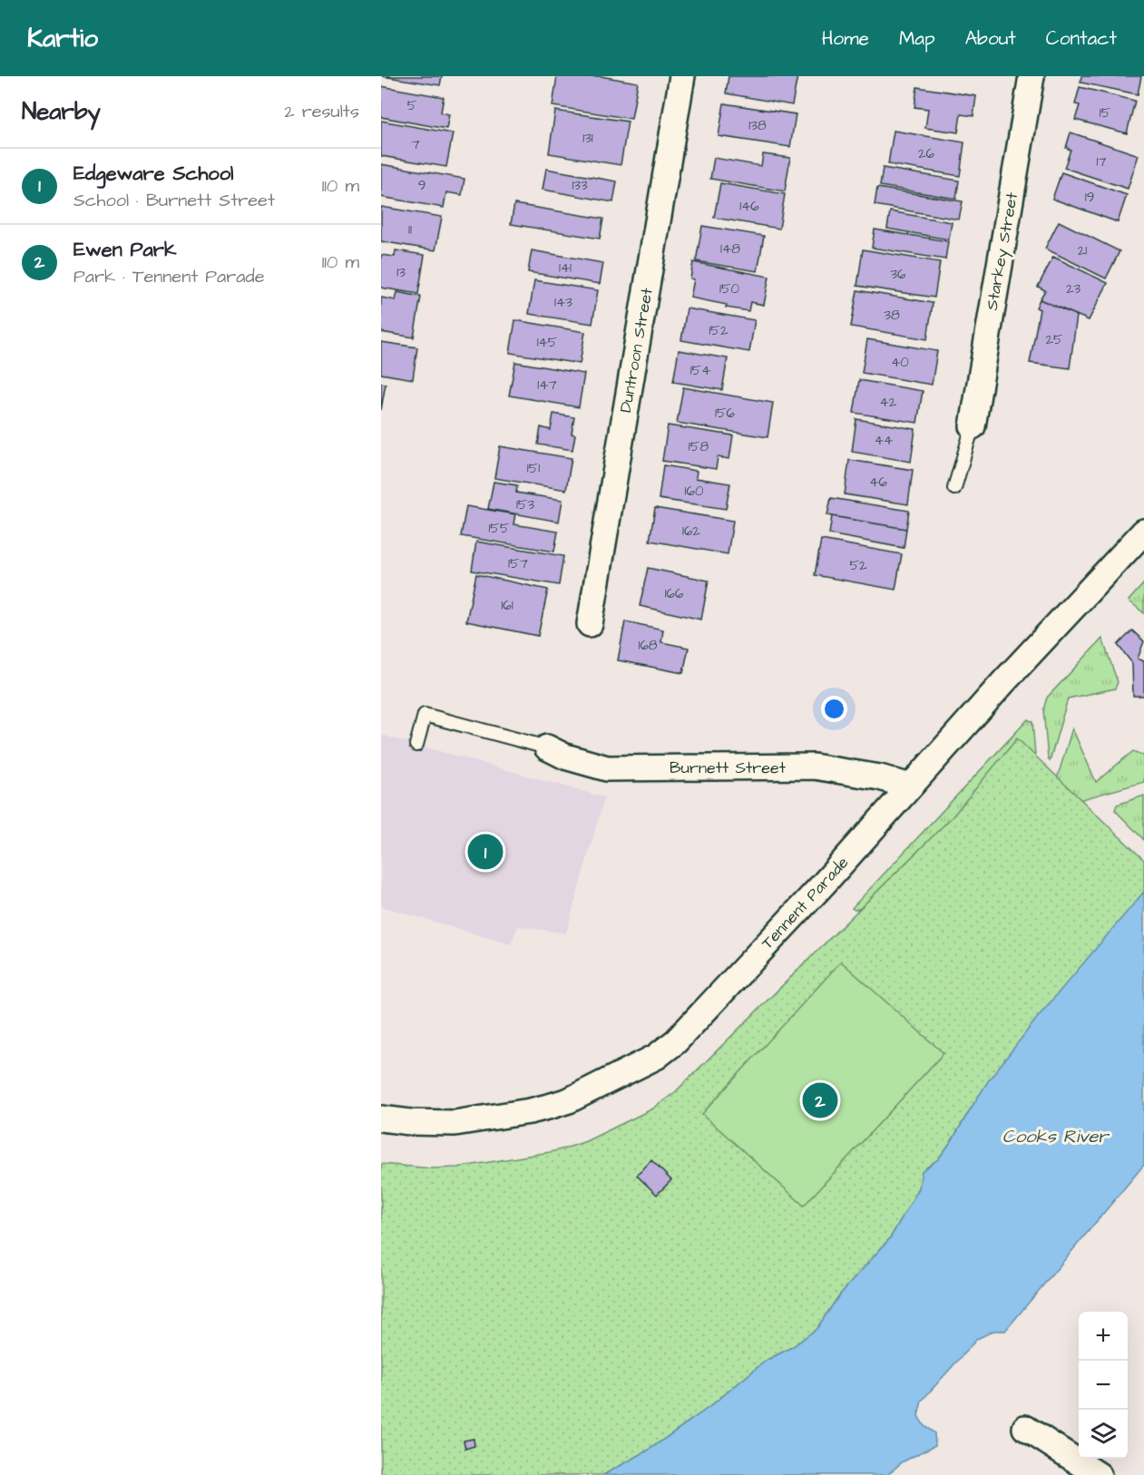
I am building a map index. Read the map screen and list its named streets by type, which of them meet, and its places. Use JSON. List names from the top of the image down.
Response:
{
  "streets": {
    "street": [
      "Starkey Street",
      "Duntroon Street",
      "Burnett Street",
      "Tennent Parade"
    ]
  },
  "crossings": [
    ["Burnett Street", "Tennent Parade"]
  ],
  "water": ["Cooks River"],
  "house_numbers": [
    "5",
    "15",
    "138",
    "131",
    "7",
    "26",
    "17",
    "9",
    "133",
    "19",
    "146",
    "11",
    "148",
    "21",
    "141",
    "13",
    "36",
    "150",
    "23",
    "143",
    "38",
    "152",
    "25",
    "145",
    "40",
    "154",
    "147",
    "42",
    "156",
    "44",
    "158",
    "151",
    "46",
    "160",
    "153",
    "155",
    "162",
    "157",
    "52",
    "166",
    "161",
    "168"
  ],
  "page": {
    "header": "Kartio",
    "nav": [
      "Home",
      "Map",
      "About",
      "Contact"
    ],
    "heading": ["Nearby", "2 results"],
    "list": [
      {
        "mark": "1",
        "name": "Edgeware School",
        "note": "School · Burnett Street",
        "value": "110 m"
      },
      {
        "mark": "2",
        "name": "Ewen Park",
        "note": "Park · Tennent Parade",
        "value": "110 m"
      }
    ],
    "pins": ["1", "2"],
    "map_buttons": ["+", "−"]
  }
}
